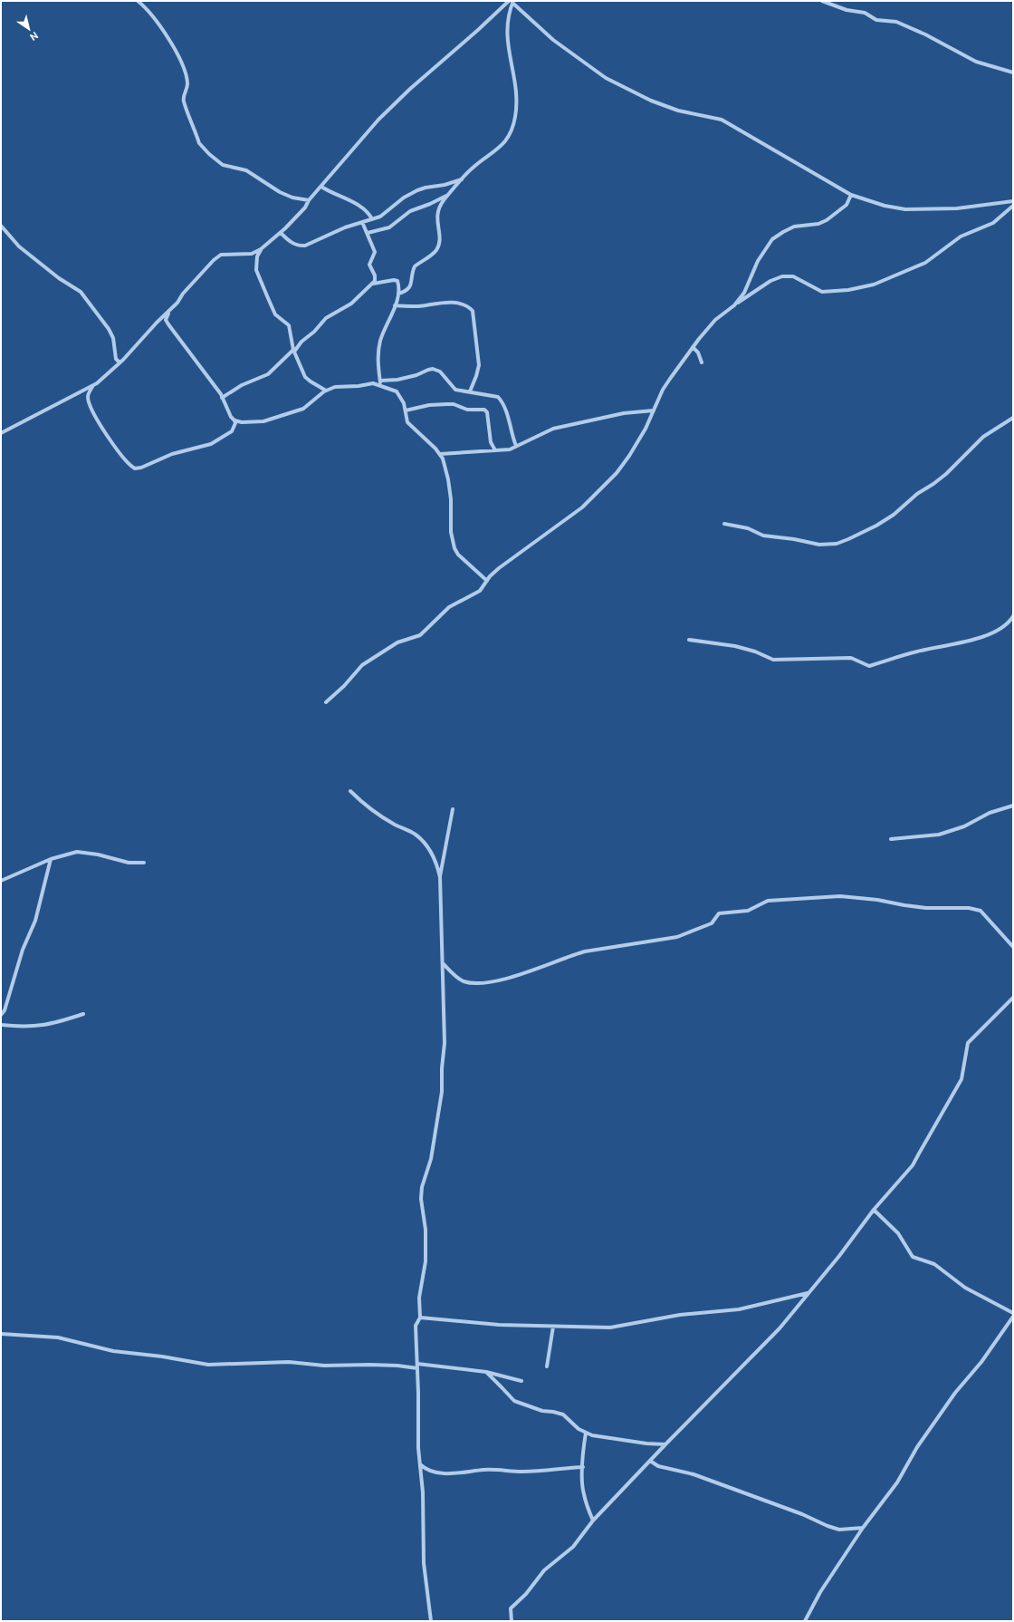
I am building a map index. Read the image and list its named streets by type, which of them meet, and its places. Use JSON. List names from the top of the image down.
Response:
{
  "north": "bottom right"
}
